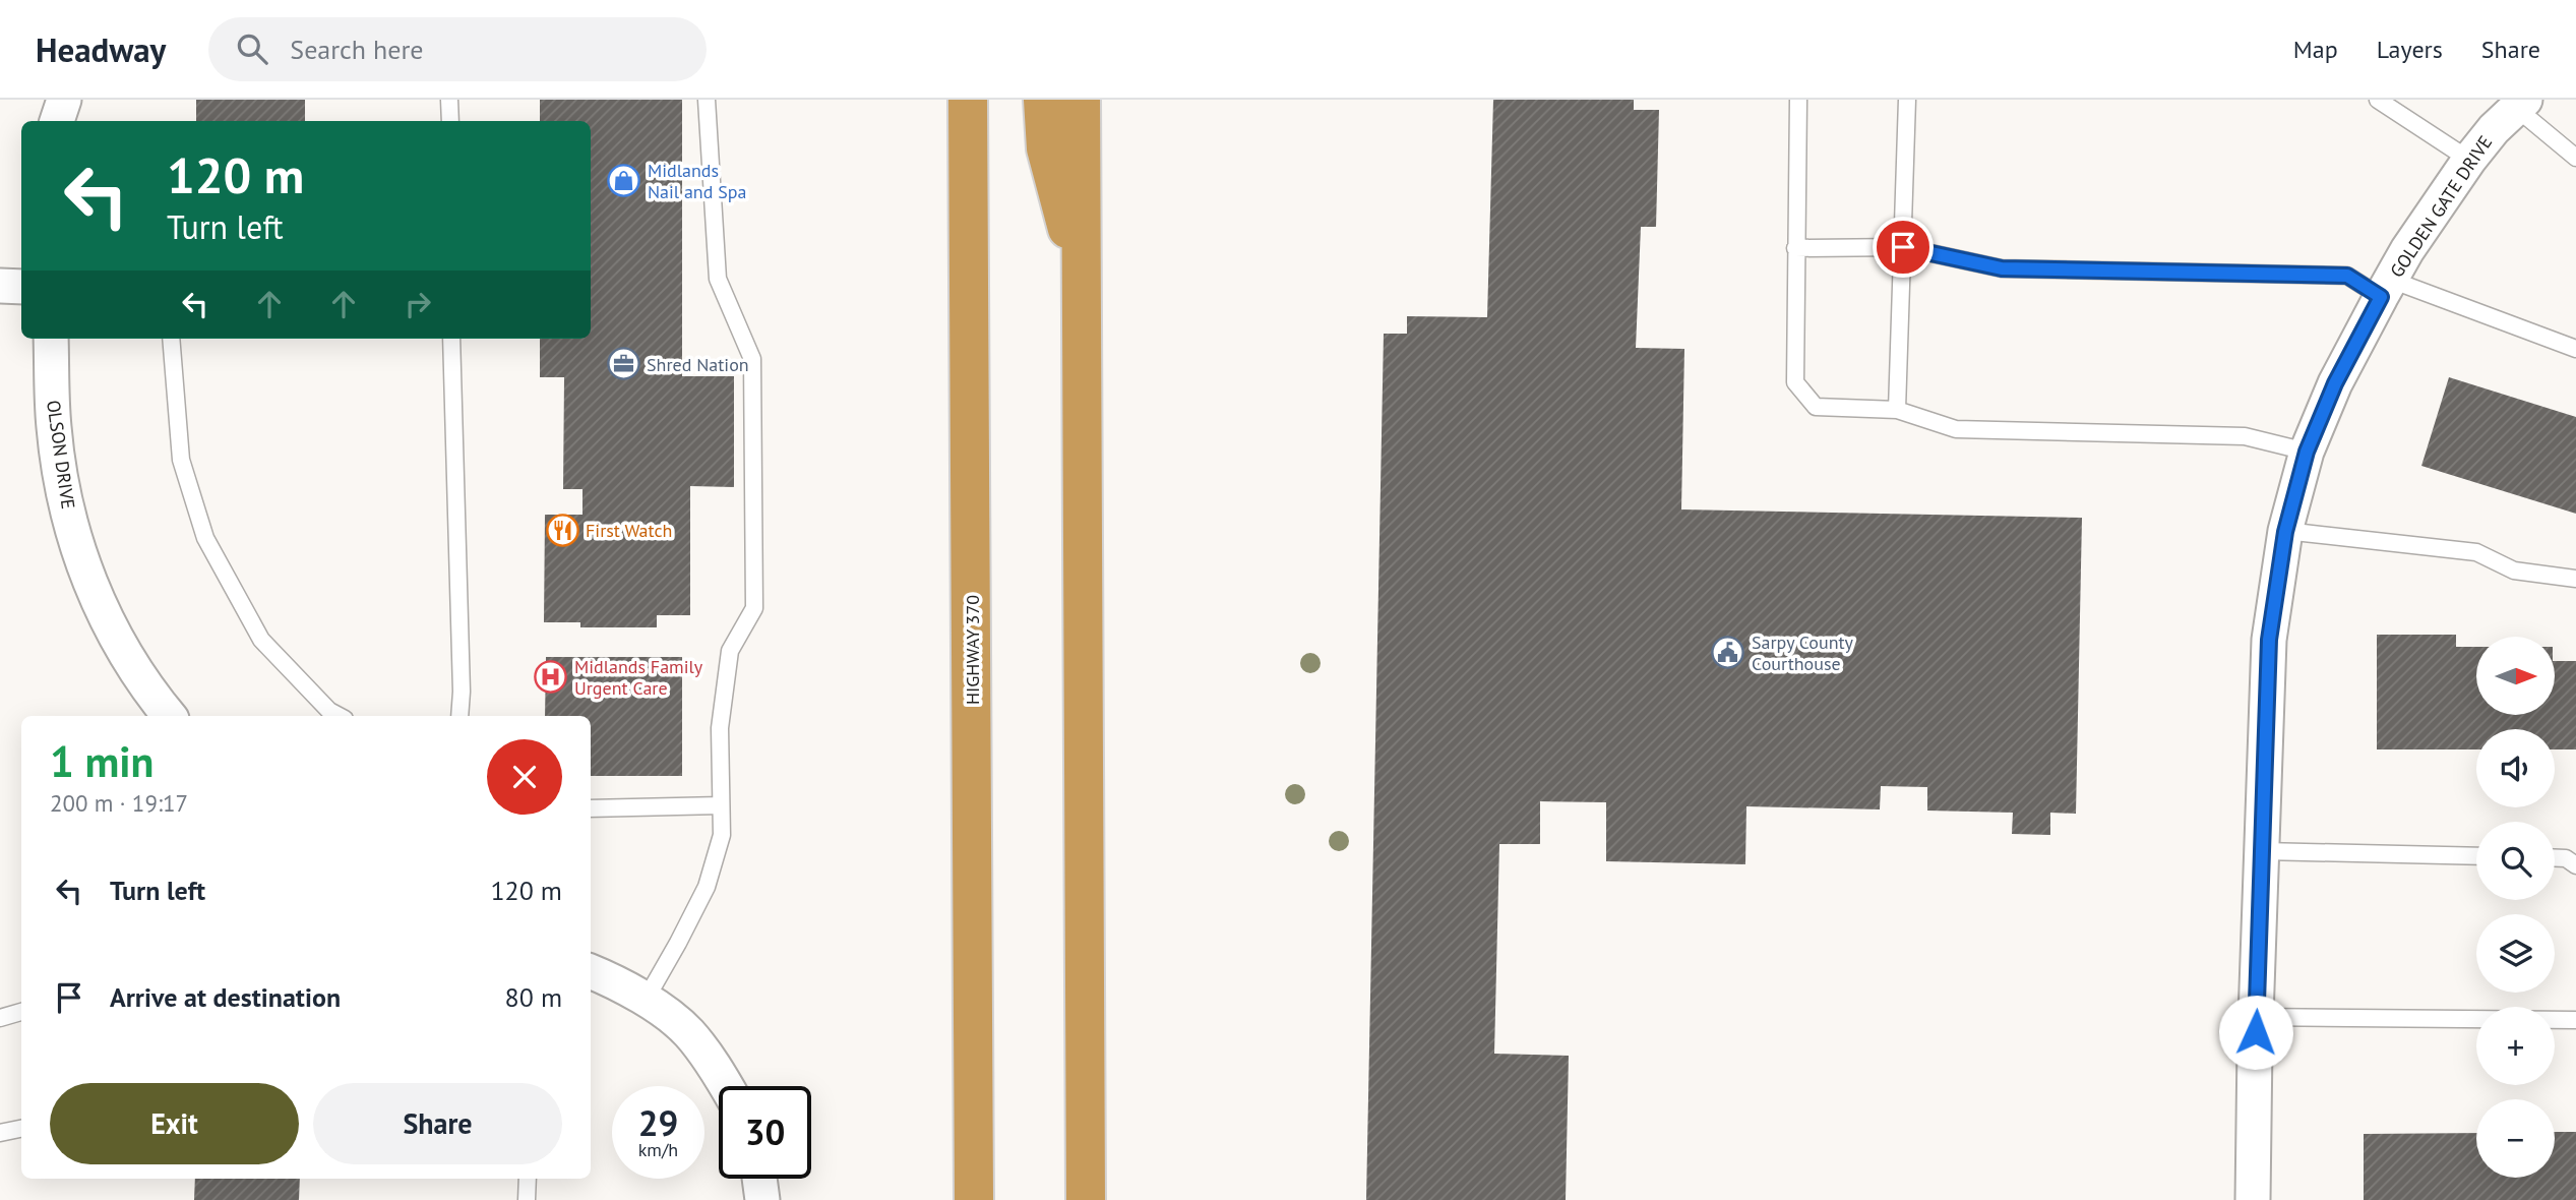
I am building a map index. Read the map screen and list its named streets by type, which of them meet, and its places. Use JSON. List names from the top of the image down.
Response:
{
  "streets": {
    "highway": ["HIGHWAY 370"],
    "street": ["GOLDEN GATE DRIVE", "OLSON DRIVE"]
  },
  "places": {
    "shop": ["Midlands Nail and Spa"],
    "office": ["Shred Nation"],
    "restaurant": ["First Watch"],
    "public building": ["Sarpy County Courthouse"],
    "hospital": ["Midlands Family Urgent Care"]
  },
  "north": "right",
  "page": {
    "header": "Headway",
    "search": "Search here",
    "nav": ["Map", "Layers", "Share"],
    "turn": ["120 m", "Turn left"],
    "map_buttons": ["+", "−"],
    "heading": ["1 min", "200 m · 19:17"],
    "list": [
      {
        "name": "Turn left",
        "value": "120 m"
      },
      {
        "name": "Arrive at destination",
        "value": "80 m"
      }
    ],
    "buttons": ["Exit", "Share"],
    "speed": "29 km/h",
    "limit": "30"
  }
}
